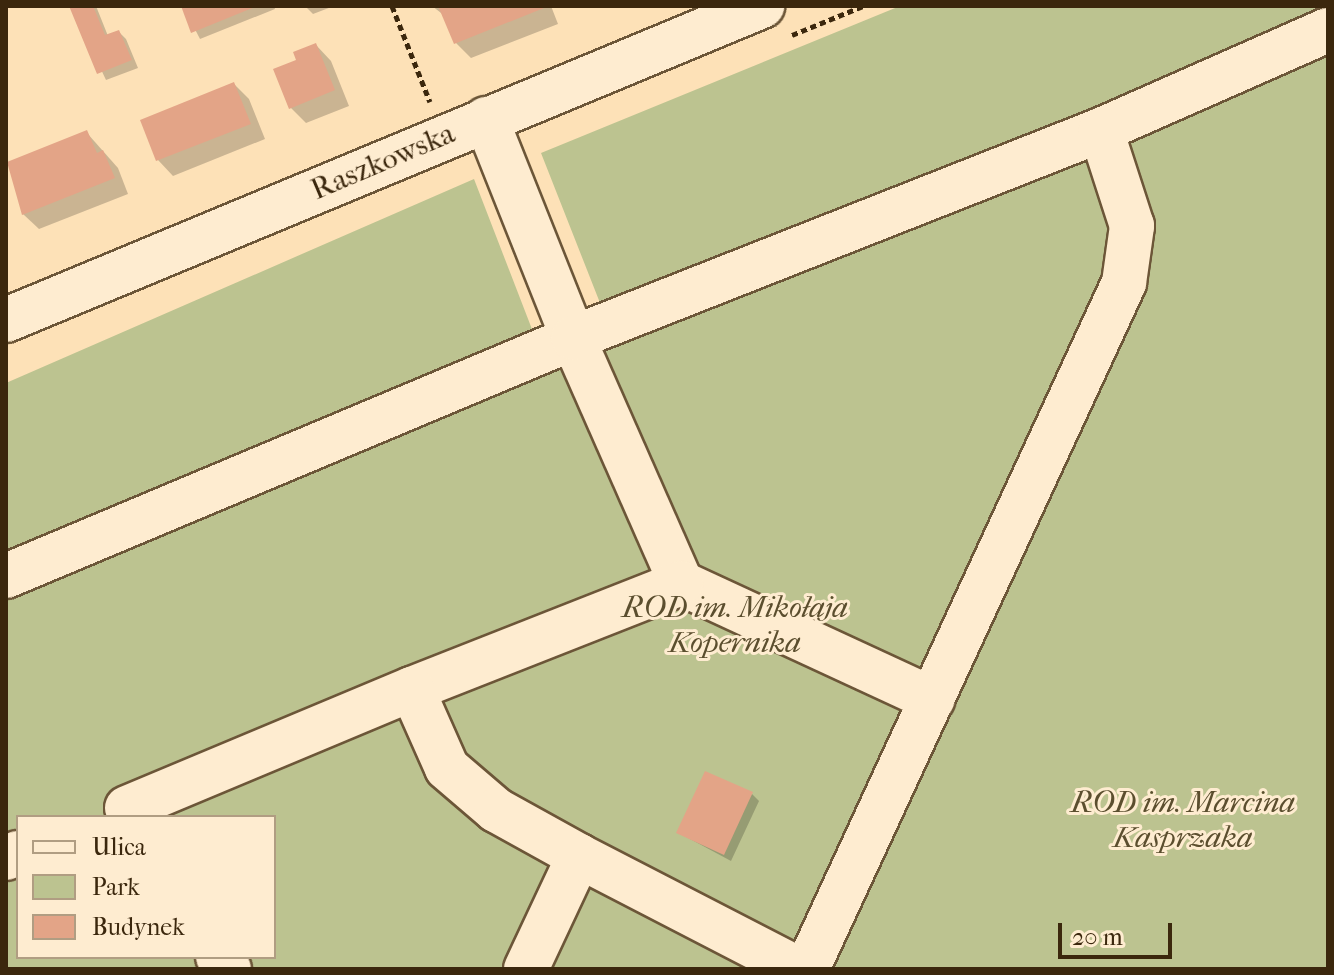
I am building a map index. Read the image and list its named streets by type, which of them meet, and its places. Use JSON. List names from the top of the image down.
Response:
{
  "streets": {
    "street": ["Raszkowska"]
  },
  "parks": ["ROD im. Mikołaja Kopernika", "ROD im. Marcina Kasprzaka"],
  "legend": ["Ulica", "Park", "Budynek"],
  "scale_bar": "20 m"
}
